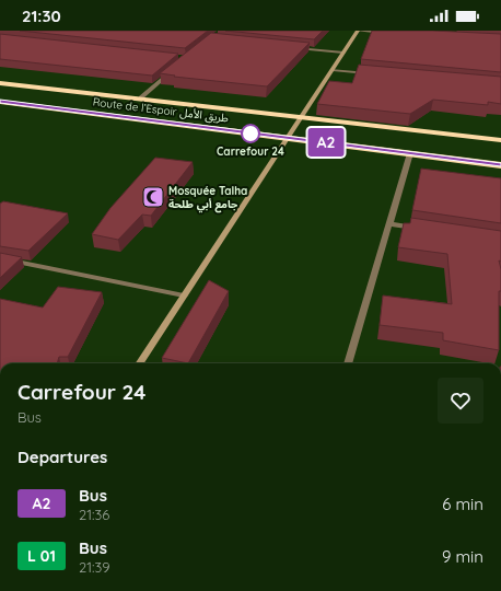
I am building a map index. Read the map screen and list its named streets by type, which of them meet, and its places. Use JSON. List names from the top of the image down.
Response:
{
  "streets": {
    "highway": ["Route de l’Espoir طريق الأمل"]
  },
  "places": {
    "other": ["Carrefour 24"],
    "mosque": ["Mosquée Talha جامع أبي طلحة"]
  },
  "lines": ["bus line A2"],
  "page": {
    "status": "21:30",
    "on_map": "A2",
    "heading": [
      ["Carrefour 24", "Bus"],
      "Departures"
    ],
    "list": [
      {
        "mark": "A2",
        "name": "Bus",
        "note": "21:36",
        "value": "6 min"
      },
      {
        "mark": "L 01",
        "name": "Bus",
        "note": "21:39",
        "value": "9 min"
      }
    ]
  }
}
